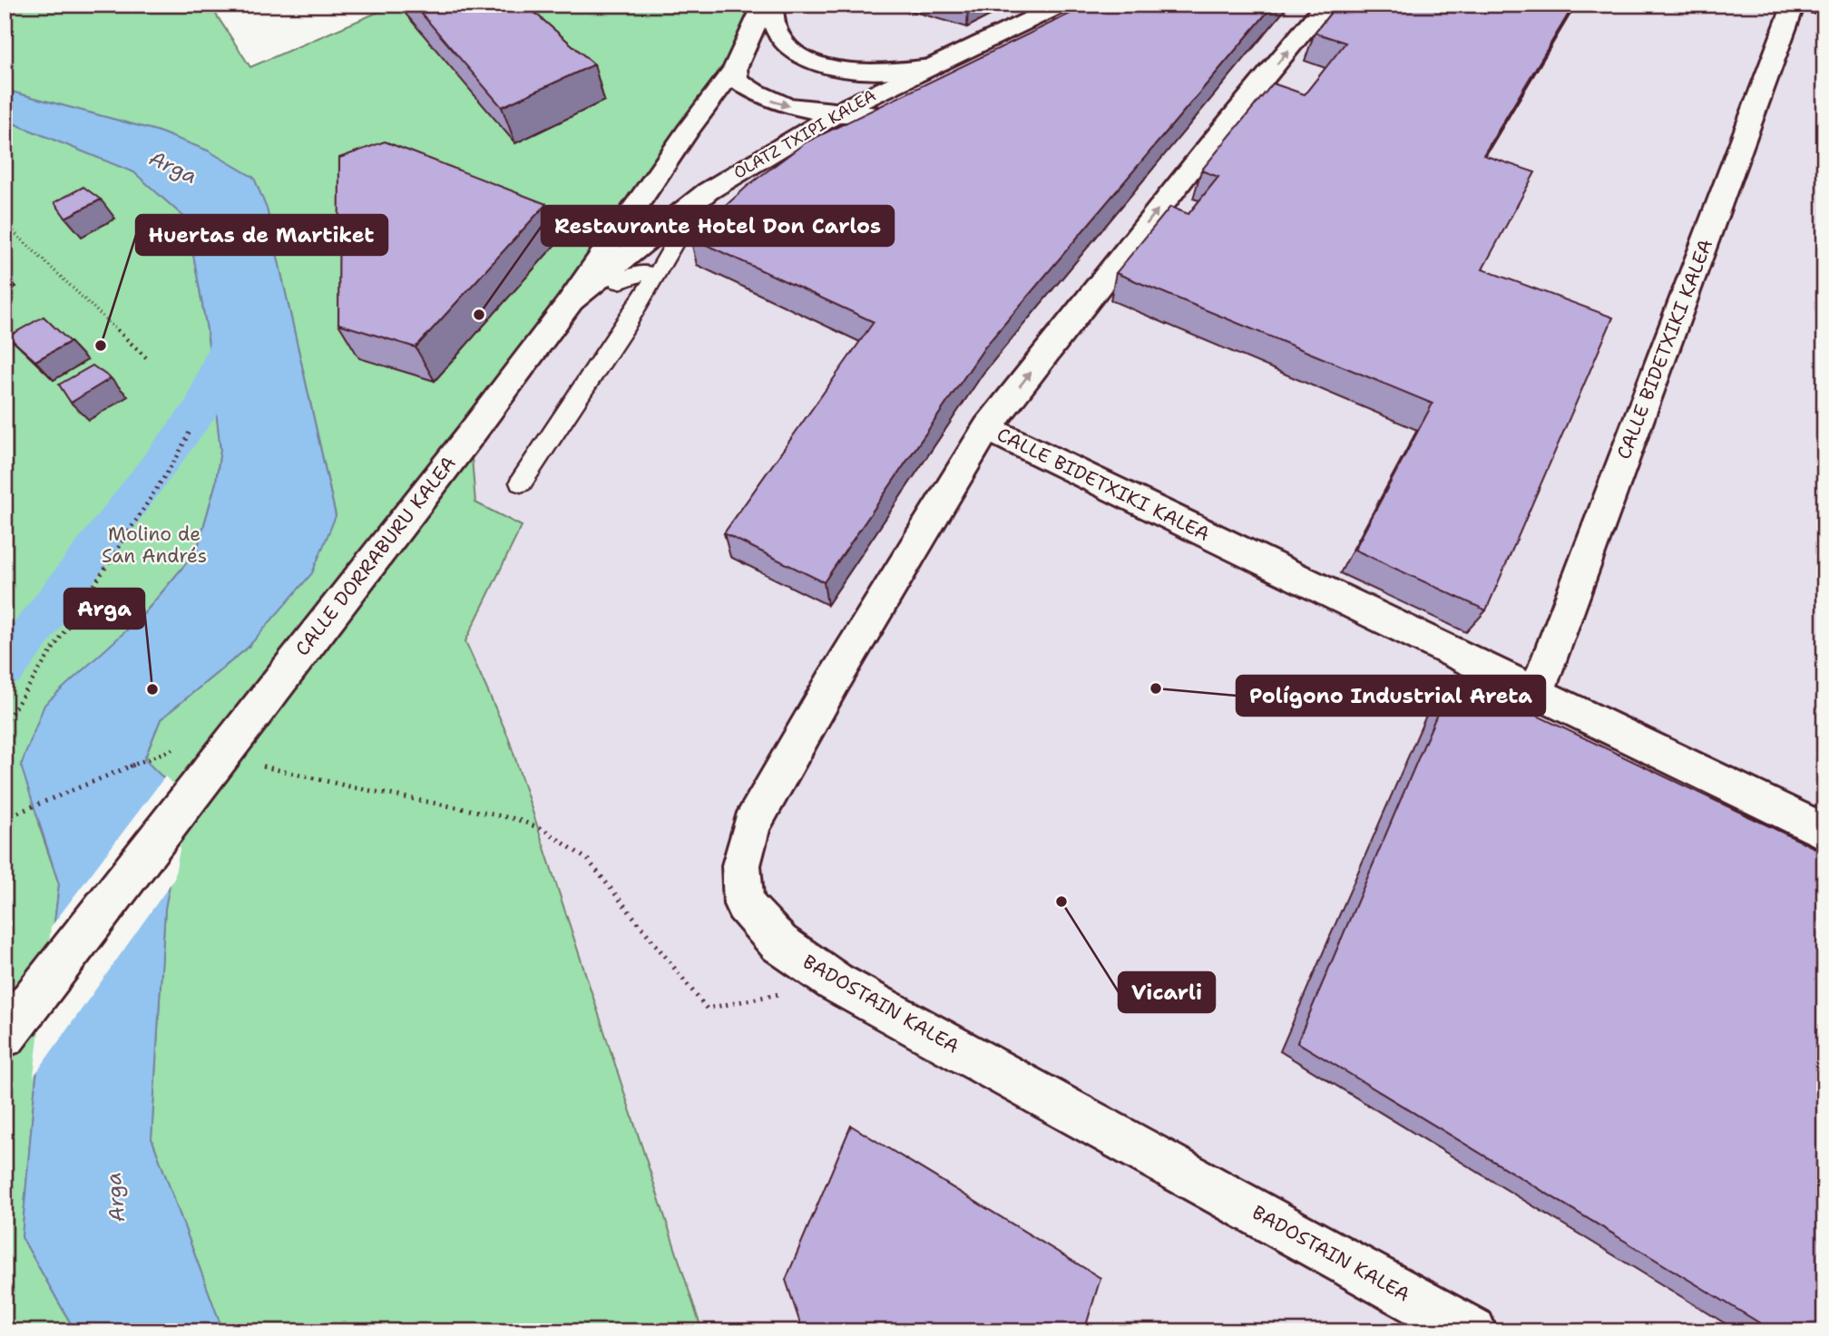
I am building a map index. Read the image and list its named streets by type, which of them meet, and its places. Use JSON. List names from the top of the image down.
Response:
{
  "streets": {
    "street": [
      "OLATZ TXIPI KALEA",
      "CALLE BIDETXIKI KALEA",
      "CALLE DORRABURU KALEA",
      "BADOSTAIN KALEA"
    ]
  },
  "crossings": [
    ["OLATZ TXIPI KALEA", "CALLE DORRABURU KALEA"],
    ["CALLE BIDETXIKI KALEA", "BADOSTAIN KALEA"]
  ],
  "water": ["Arga"],
  "parks": ["Molino de San Andrés"],
  "places": [
    "Restaurante Hotel Don Carlos",
    "Huertas de Martiket",
    "Polígono Industrial Areta",
    "Arga",
    "Vicarli"
  ]
}
